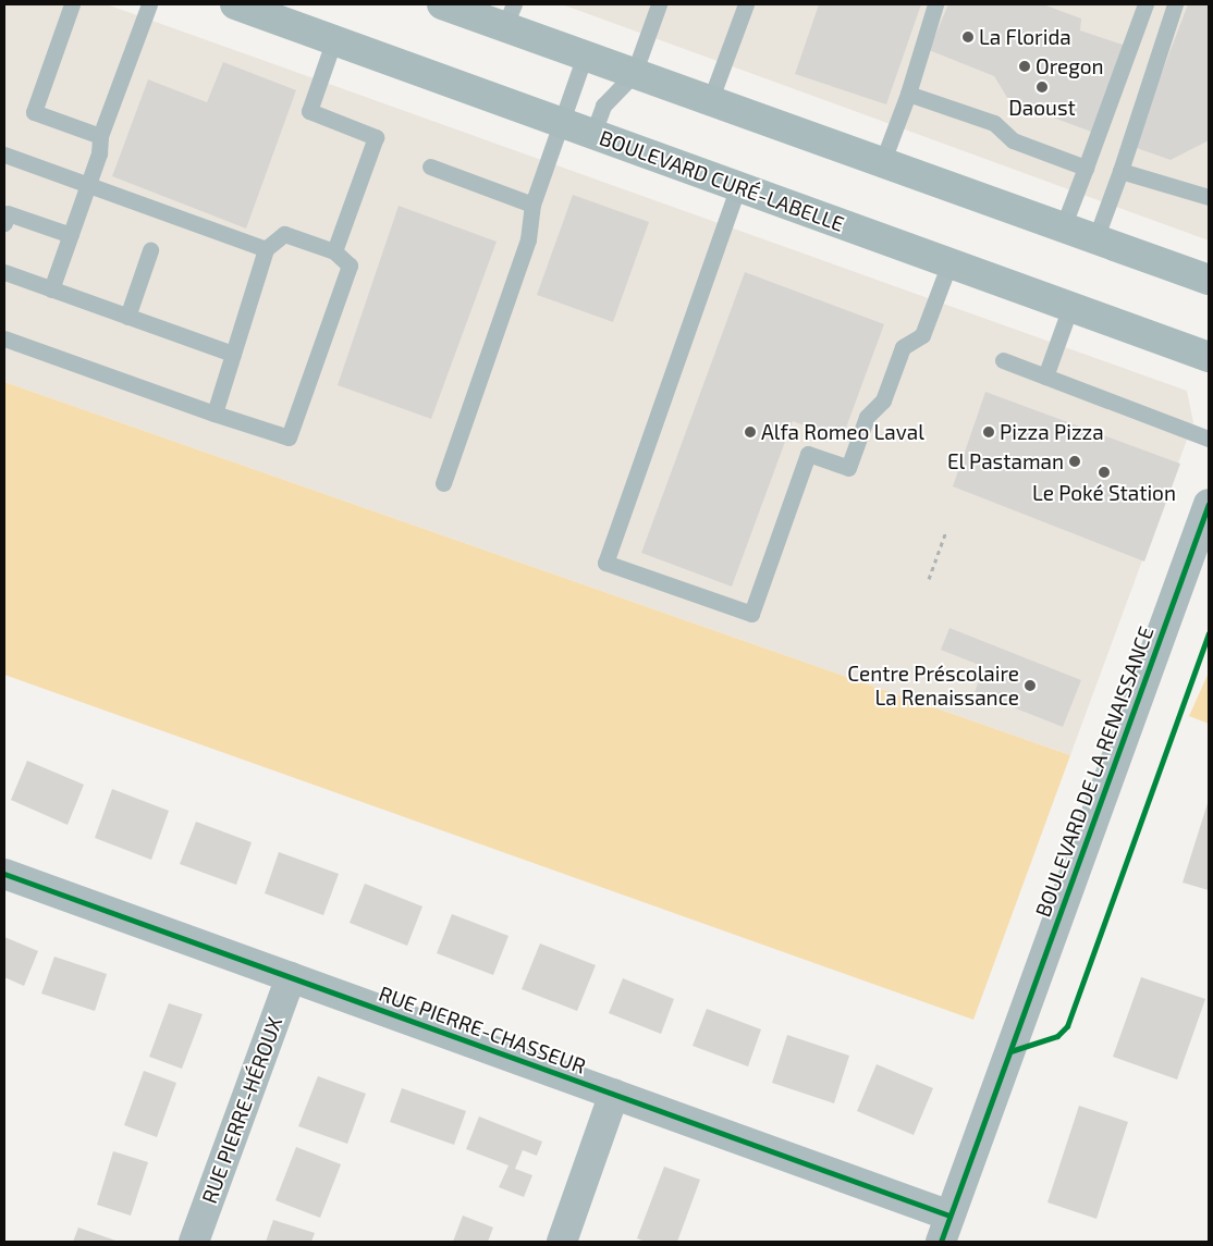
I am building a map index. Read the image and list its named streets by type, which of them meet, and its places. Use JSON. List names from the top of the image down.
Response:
{
  "streets": {
    "main road": ["BOULEVARD CURÉ-LABELLE"],
    "street": ["BOULEVARD DE LA RENAISSANCE", "RUE PIERRE-CHASSEUR", "RUE PIERRE-HÉROUX"]
  },
  "crossings": [
    ["BOULEVARD DE LA RENAISSANCE", "RUE PIERRE-CHASSEUR"],
    ["RUE PIERRE-CHASSEUR", "RUE PIERRE-HÉROUX"]
  ],
  "places": [
    "La Florida",
    "Oregon",
    "Daoust",
    "Alfa Romeo Laval",
    "Pizza Pizza",
    "El Pastaman",
    "Le Poké Station",
    "Centre Préscolaire La Renaissance"
  ]
}
